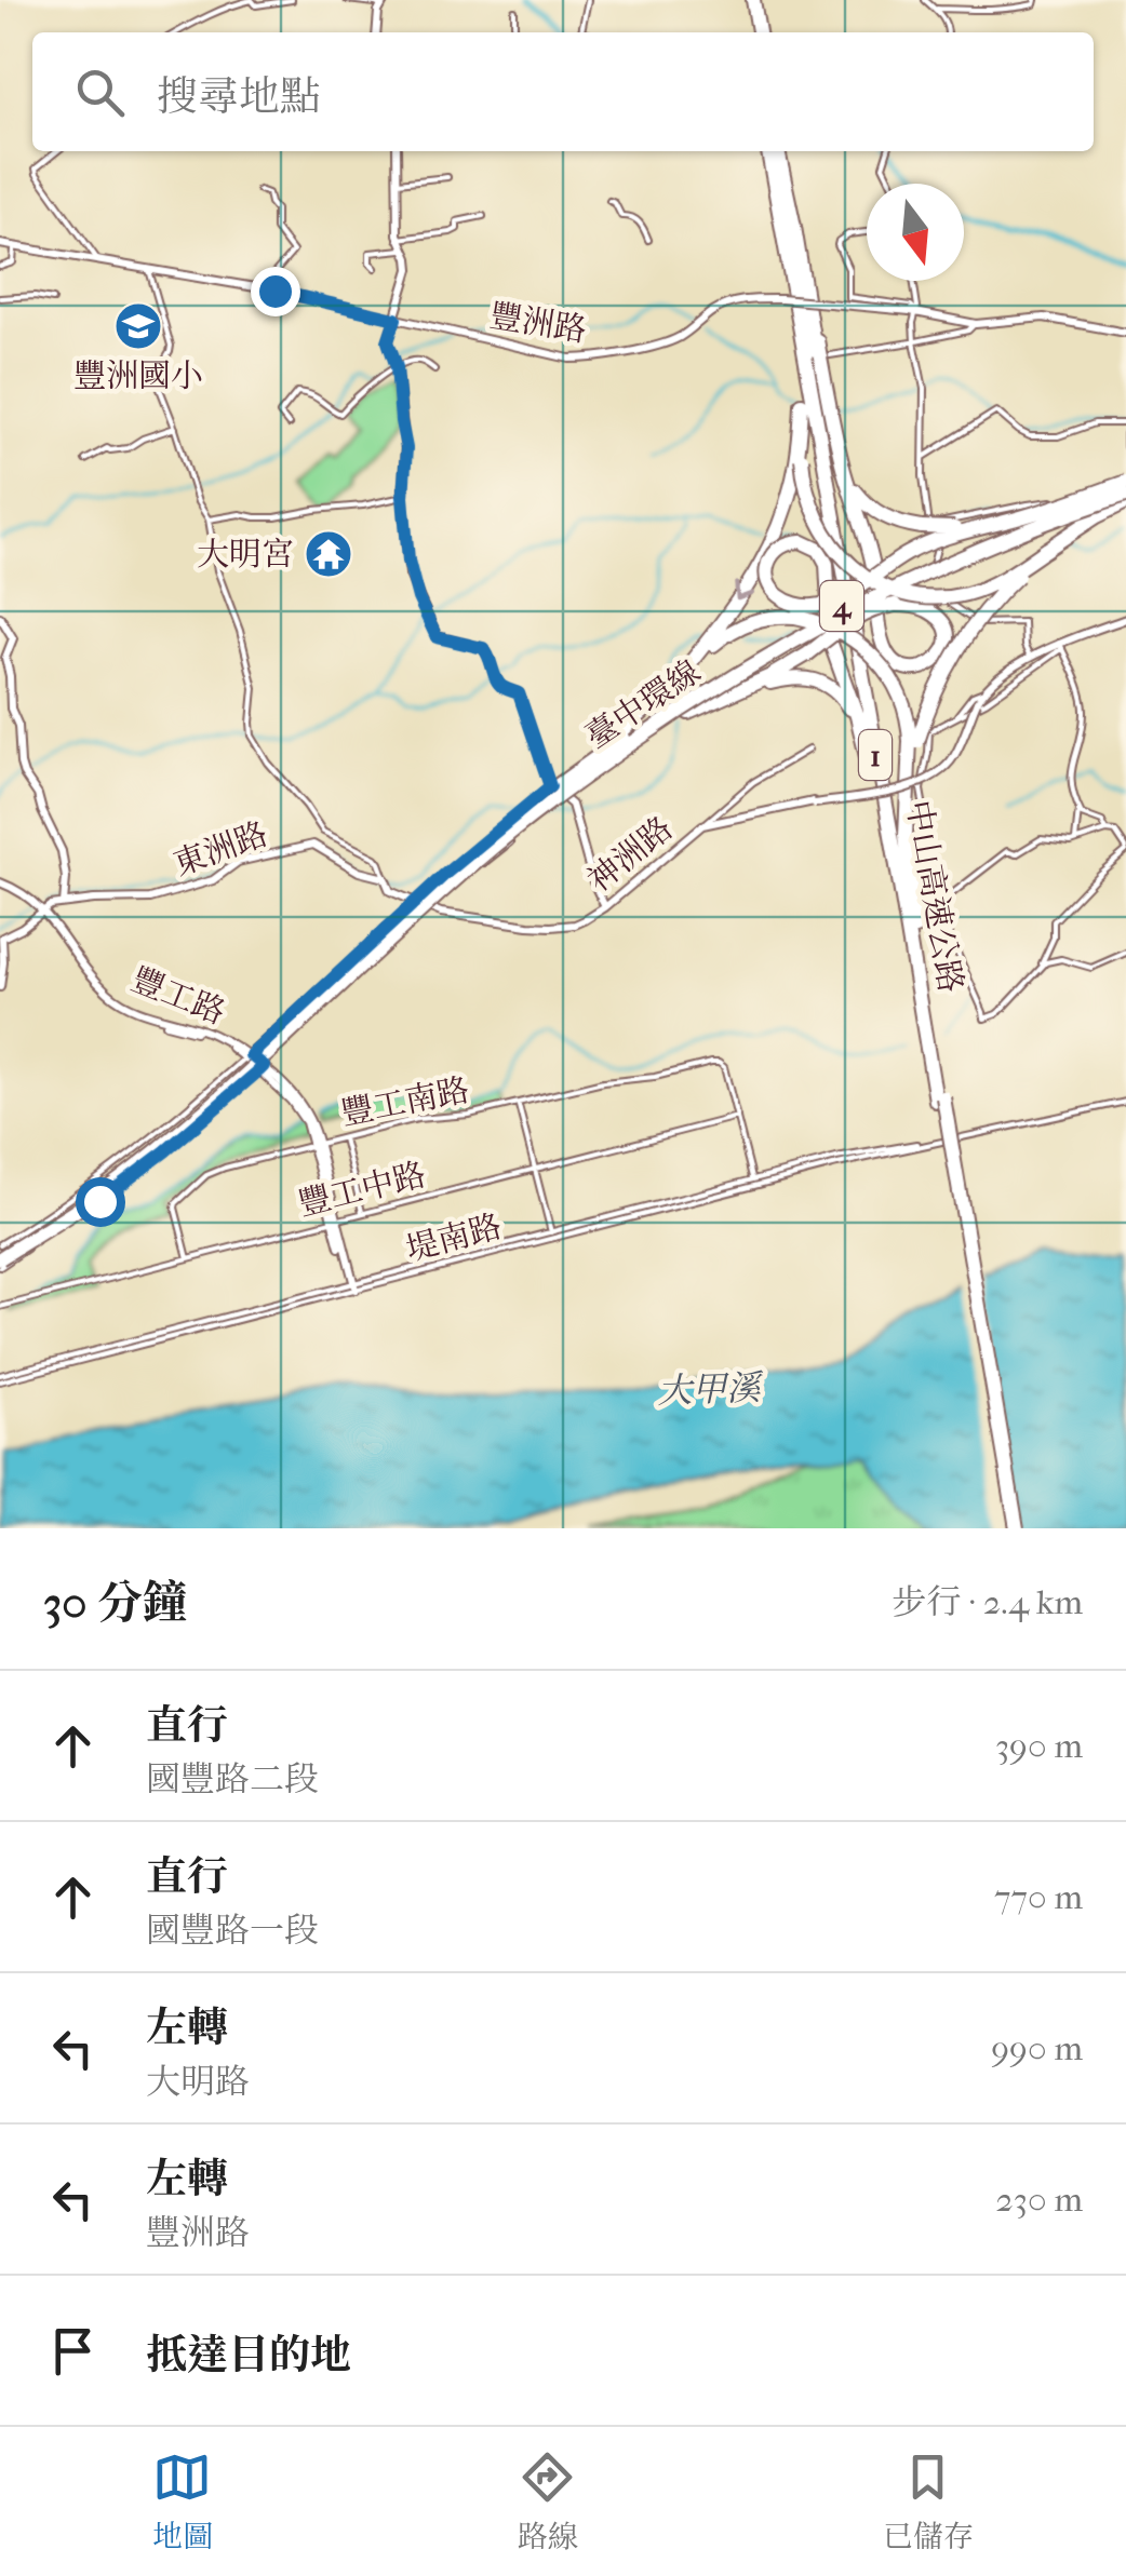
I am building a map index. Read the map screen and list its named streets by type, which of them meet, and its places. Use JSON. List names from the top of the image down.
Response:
{
  "streets": {
    "highway": [
      "4",
      "臺中環線",
      "1",
      "中山高速公路"
    ],
    "street": [
      "豐洲路",
      "東洲路",
      "神洲路",
      "豐工路",
      "豐工南路",
      "豐工中路",
      "堤南路"
    ]
  },
  "crossings": [
    ["東洲路", "神洲路"],
    ["東洲路", "豐工路"],
    ["豐工路", "豐工南路"],
    ["豐工路", "豐工中路"],
    ["豐工路", "堤南路"],
    ["豐工南路", "豐工中路"]
  ],
  "water": ["大甲溪"],
  "places": {
    "school or university": ["豐洲國小"],
    "temple": ["大明宮"]
  },
  "north": "bottom",
  "page": {
    "search": "搜尋地點",
    "heading": ["30 分鐘", "步行 · 2.4 km"],
    "list": [
      ["直行", "國豐路二段", "390 m"],
      ["直行", "國豐路一段", "770 m"],
      ["左轉", "大明路", "990 m"],
      ["左轉", "豐洲路", "230 m"],
      "抵達目的地"
    ],
    "nav": ["地圖", "路線", "已儲存"]
  }
}
